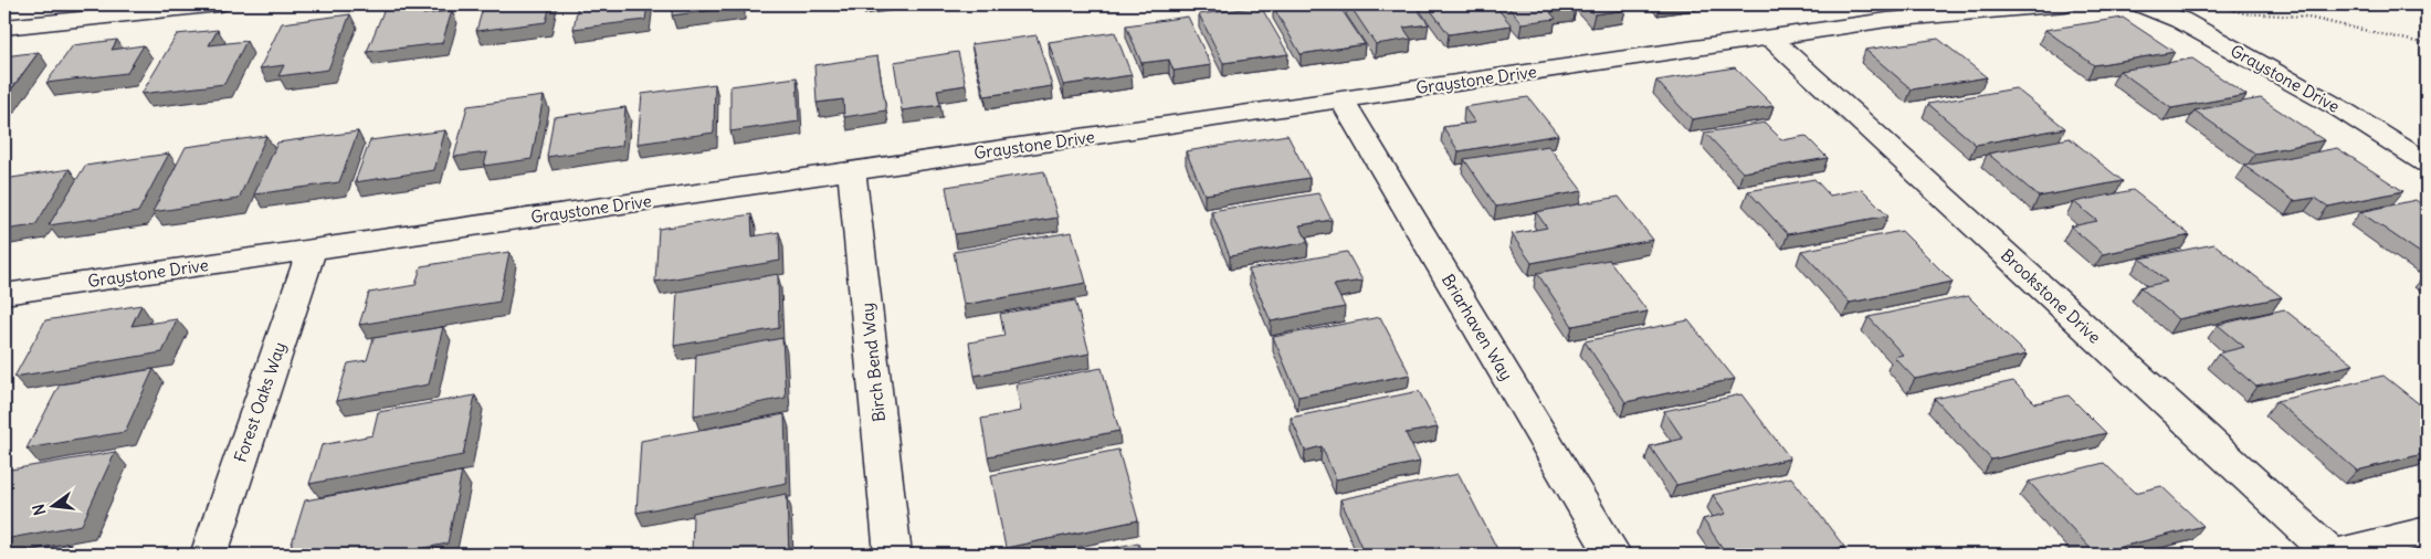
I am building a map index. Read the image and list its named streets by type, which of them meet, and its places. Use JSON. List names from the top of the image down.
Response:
{
  "streets": {
    "street": [
      "Graystone Drive",
      "Brookstone Drive",
      "Briarhaven Way",
      "Birch Bend Way",
      "Forest Oaks Way"
    ]
  },
  "crossings": [
    ["Graystone Drive", "Brookstone Drive"],
    ["Graystone Drive", "Briarhaven Way"],
    ["Graystone Drive", "Birch Bend Way"],
    ["Graystone Drive", "Forest Oaks Way"]
  ],
  "north": "left"
}
